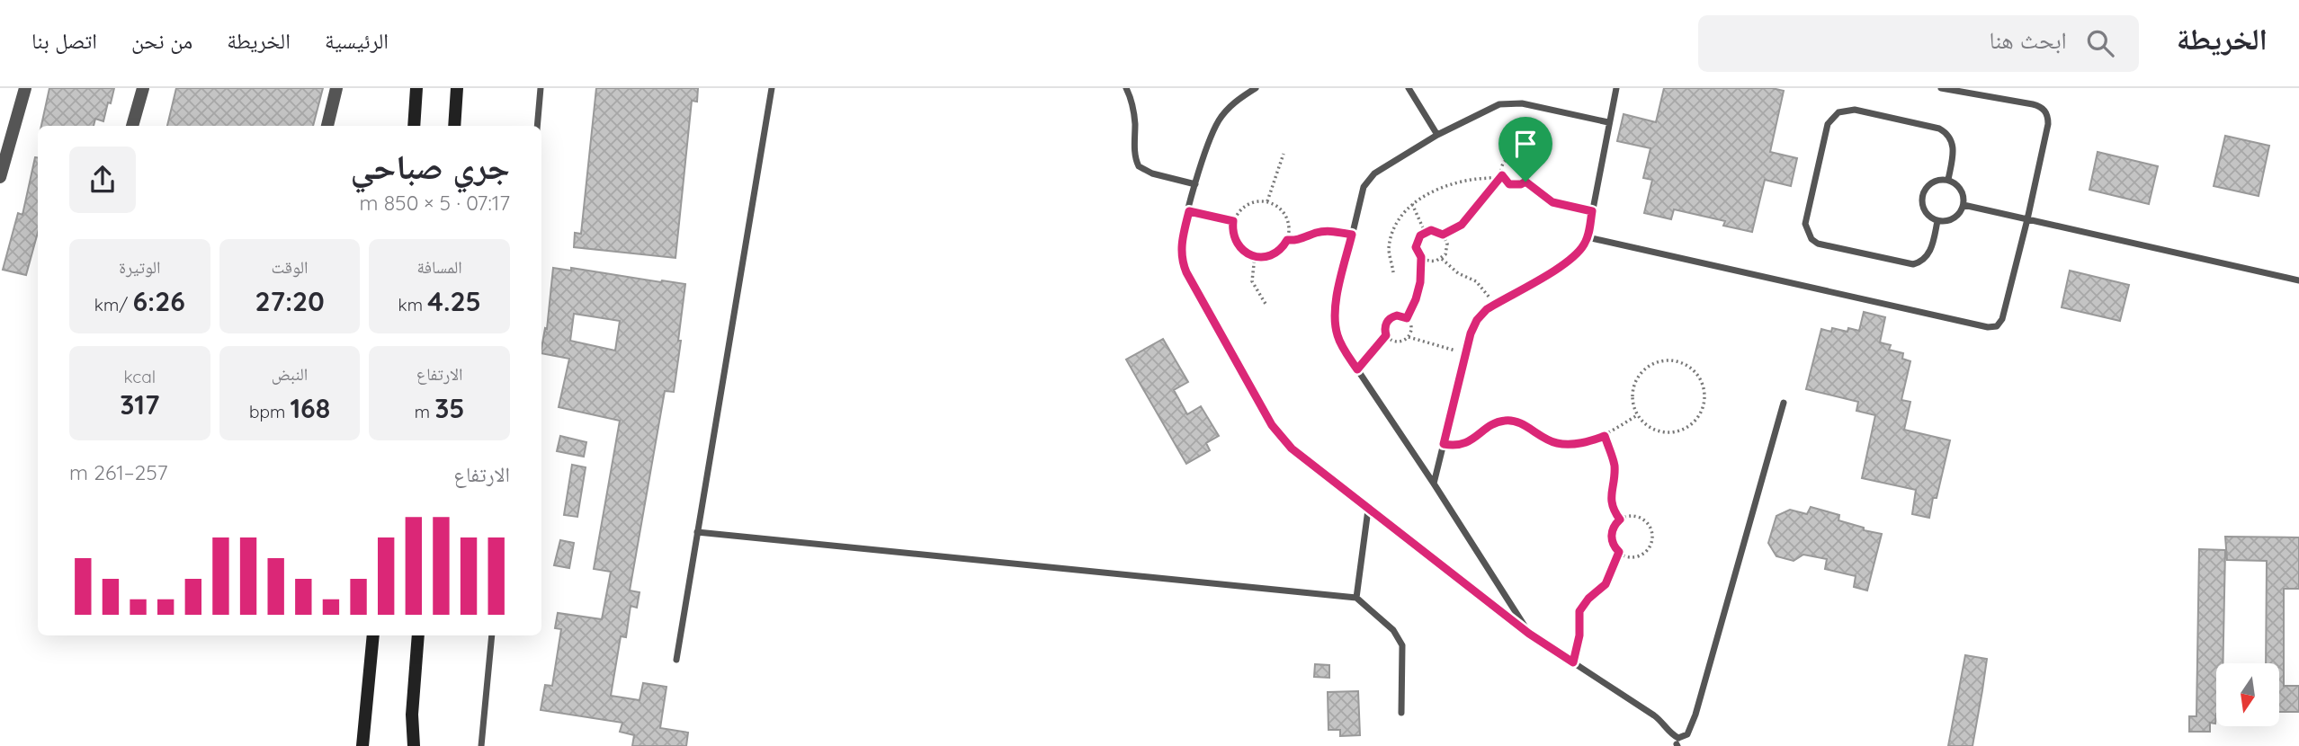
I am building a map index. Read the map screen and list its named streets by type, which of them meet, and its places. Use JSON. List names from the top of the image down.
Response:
{
  "north": "bottom",
  "page": {
    "header": "الخريطة",
    "search": "ابحث هنا",
    "nav": [
      "الرئيسية",
      "الخريطة",
      "من نحن",
      "اتصل بنا"
    ],
    "heading": ["جري صباحي", "07:17 · 5 × 850 m"],
    "stats": [
      ["المسافة", "4.25 km"],
      ["الوقت", "27:20"],
      ["الوتيرة", "6:26 /km"],
      ["الارتفاع", "35 m"],
      ["النبض", "168 bpm"],
      ["kcal", "317"]
    ],
    "chart": ["الارتفاع", "257–261 m"]
  }
}
